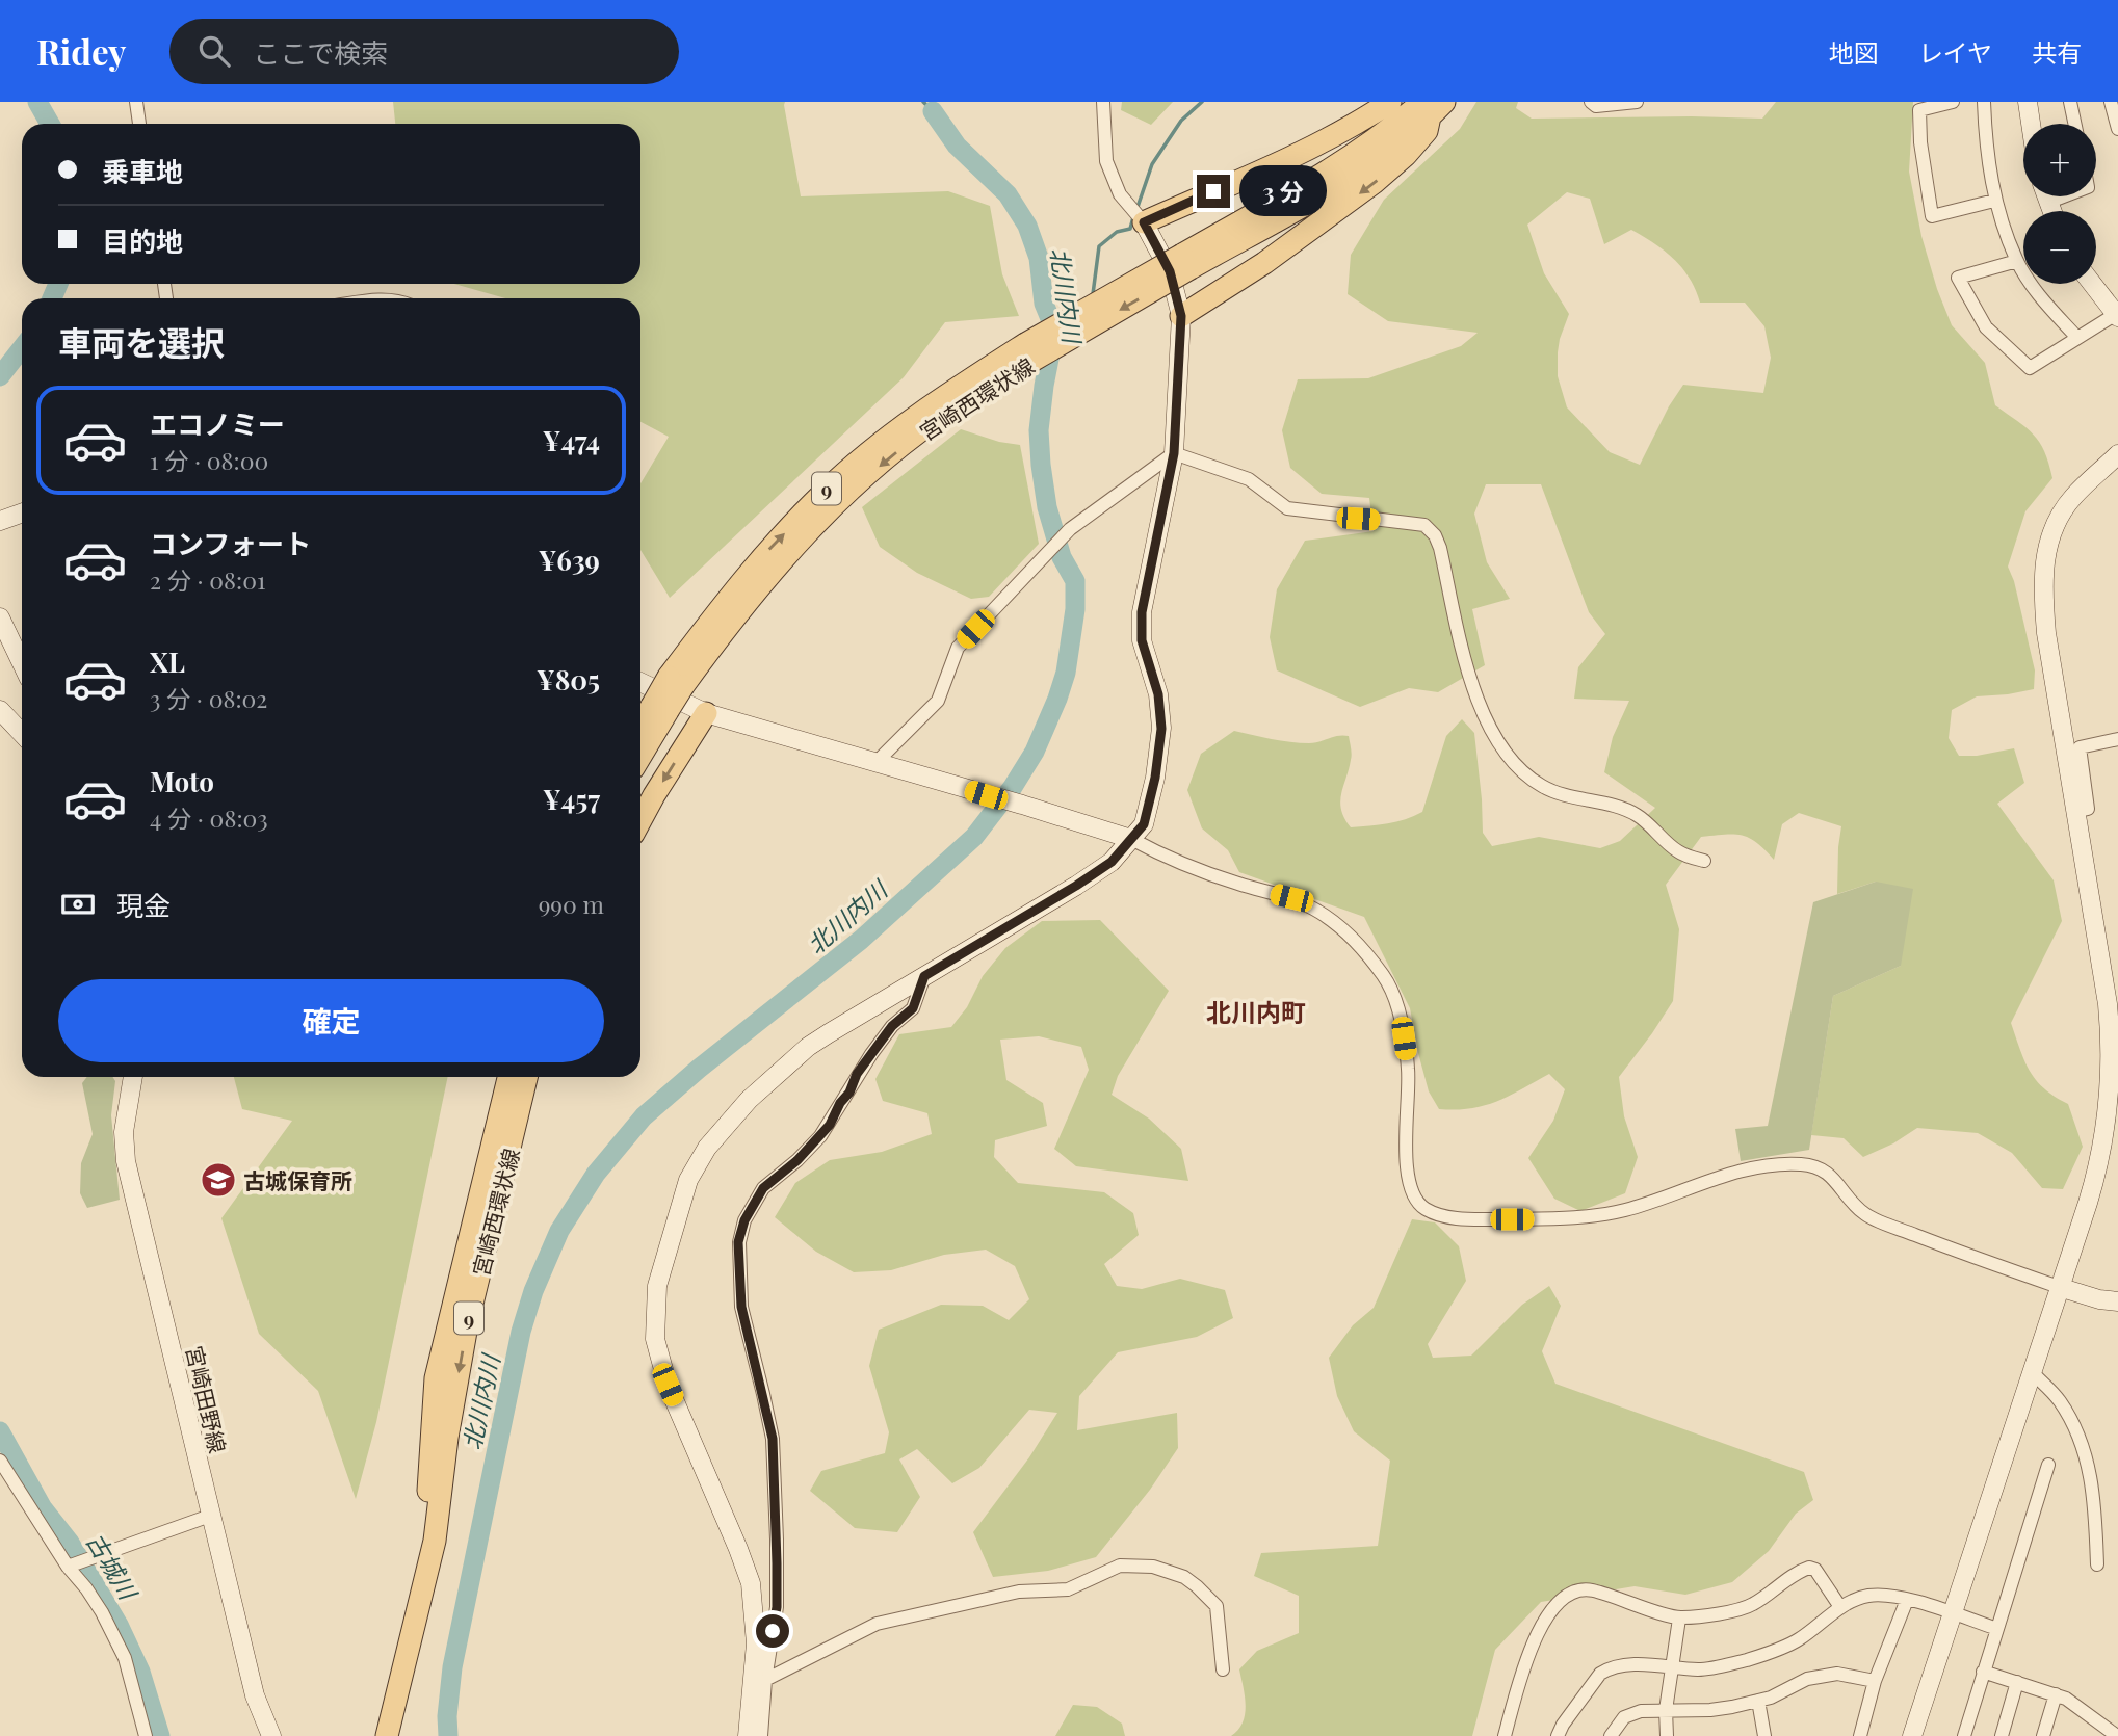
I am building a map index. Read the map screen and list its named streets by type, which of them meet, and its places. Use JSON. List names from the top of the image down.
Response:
{
  "streets": {
    "main road": ["宮崎西環状線", "9"],
    "street": ["宮崎田野線"]
  },
  "districts": ["北川内町"],
  "water": ["北川内川", "古城川"],
  "places": {
    "school or university": ["古城保育所"]
  },
  "page": {
    "header": "Ridey",
    "search": "ここで検索",
    "nav": ["地図", "レイヤ", "共有"],
    "map_buttons": ["+", "−"],
    "banner": ["乗車地", "目的地"],
    "bubble": "3 分",
    "heading": "車両を選択",
    "list": [
      {
        "name": "エコノミー",
        "note": "1 分 · 08:00",
        "value": "¥474"
      },
      {
        "name": "コンフォート",
        "note": "2 分 · 08:01",
        "value": "¥639"
      },
      {
        "name": "XL",
        "note": "3 分 · 08:02",
        "value": "¥805"
      },
      {
        "name": "Moto",
        "note": "4 分 · 08:03",
        "value": "¥457"
      }
    ],
    "pay": ["現金", "990 m"],
    "buttons": "確定"
  }
}
